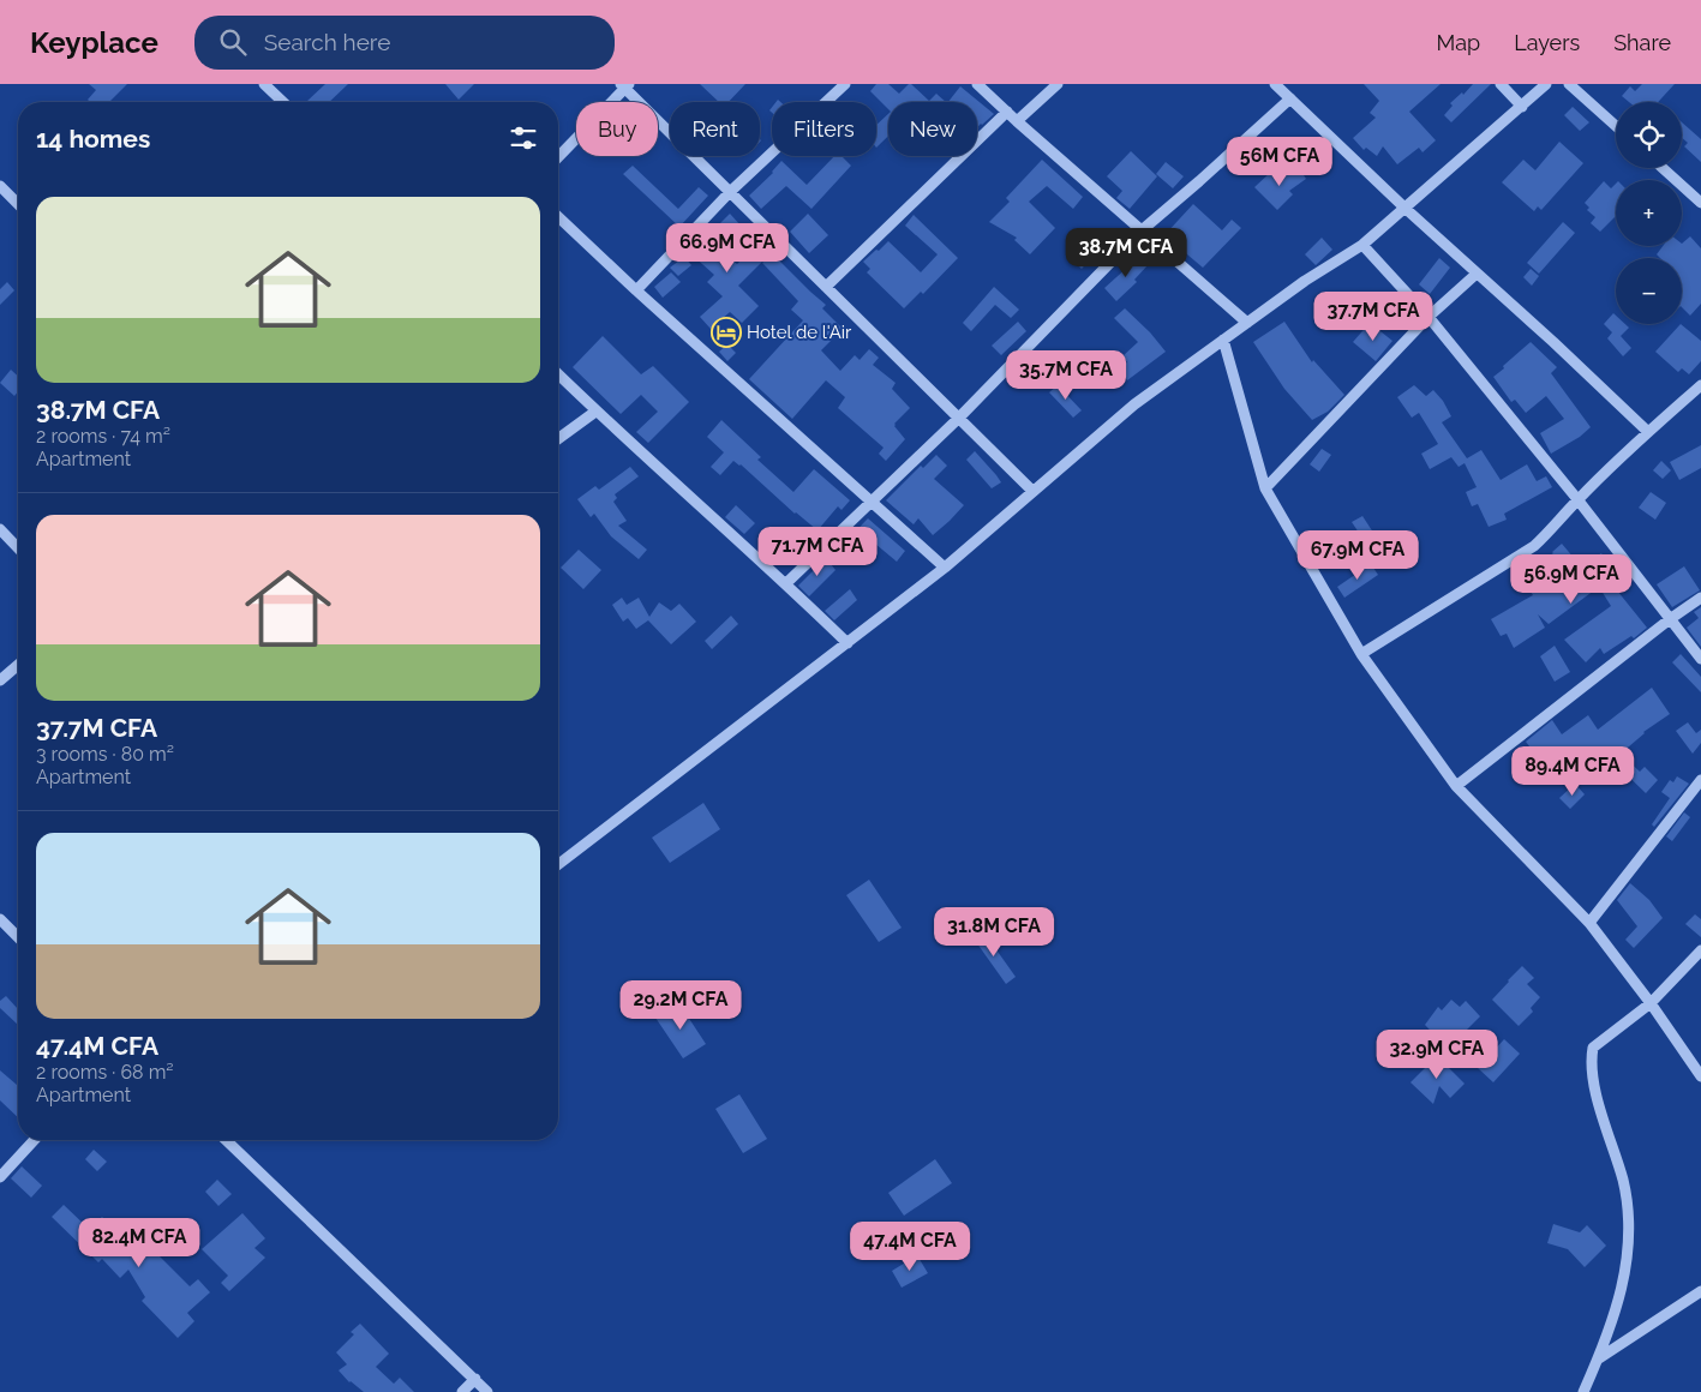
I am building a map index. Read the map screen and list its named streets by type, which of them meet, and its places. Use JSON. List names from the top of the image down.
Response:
{
  "places": {
    "hotel": ["Hotel de l'Air"]
  },
  "page": {
    "header": "Keyplace",
    "search": "Search here",
    "nav": ["Map", "Layers", "Share"],
    "map_buttons": ["+", "−"],
    "chip": [
      "Buy",
      "Rent",
      "Filters",
      "New"
    ],
    "heading": "14 homes",
    "price": [
      "56M CFA",
      "66.9M CFA",
      "38.7M CFA",
      "37.7M CFA",
      "35.7M CFA",
      "71.7M CFA",
      "67.9M CFA",
      "56.9M CFA",
      "89.4M CFA",
      "31.8M CFA",
      "29.2M CFA",
      "32.9M CFA",
      "82.4M CFA",
      "47.4M CFA"
    ],
    "list": [
      {
        "name": "38.7M CFA",
        "note": "2 rooms · 74 m² · Apartment"
      },
      {
        "name": "37.7M CFA",
        "note": "3 rooms · 80 m² · Apartment"
      },
      {
        "name": "47.4M CFA",
        "note": "2 rooms · 68 m² · Apartment"
      }
    ]
  }
}
